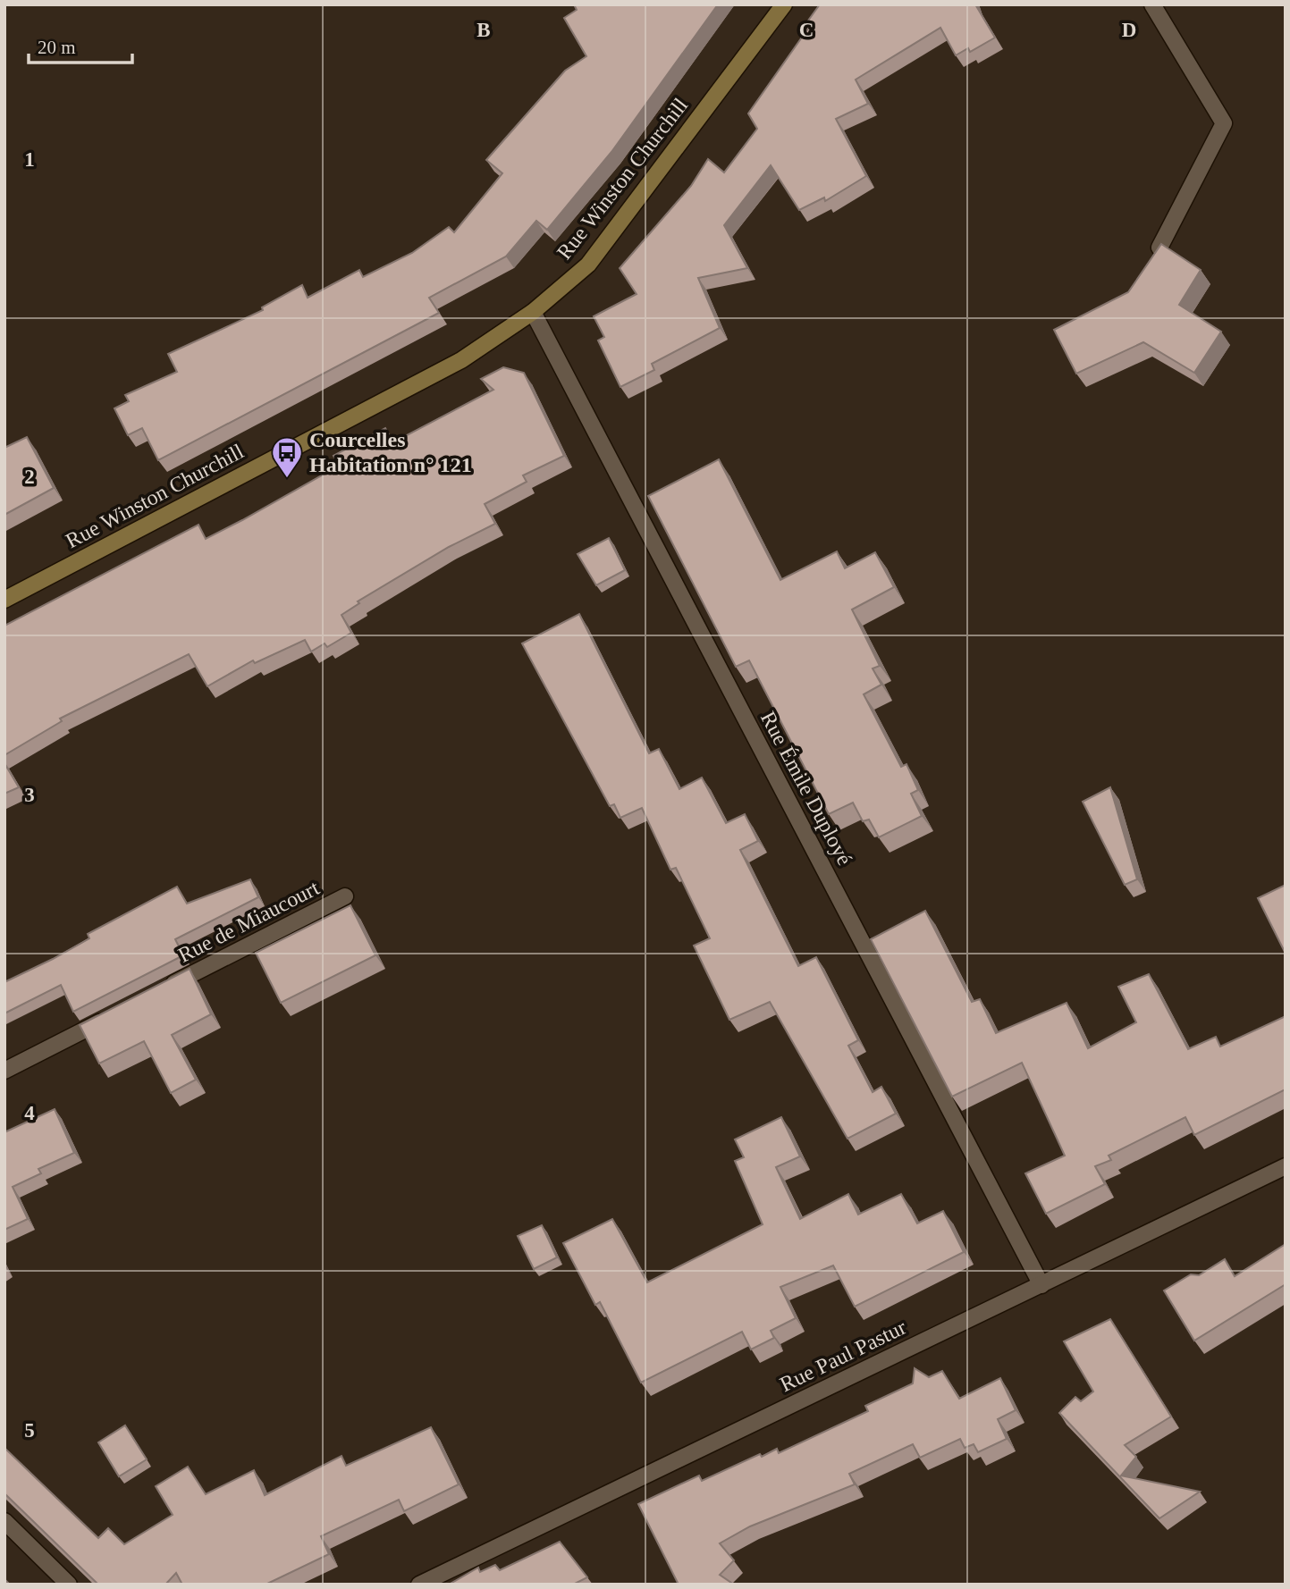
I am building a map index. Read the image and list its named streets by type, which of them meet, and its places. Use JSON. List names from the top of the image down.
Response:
{
  "streets": {
    "main road": ["Rue Winston Churchill"],
    "street": ["Rue Émile Duployé", "Rue de Miaucourt", "Rue Paul Pastur"]
  },
  "crossings": [
    ["Rue Winston Churchill", "Rue Émile Duployé"],
    ["Rue Émile Duployé", "Rue Paul Pastur"]
  ],
  "places": {
    "bus stop": ["Courcelles Habitation n° 121"]
  },
  "scale_bar": "20 m",
  "grid": {
    "columns": ["B", "C", "D"],
    "rows": [
      "1",
      "2",
      "3",
      "4",
      "5"
    ]
  }
}
